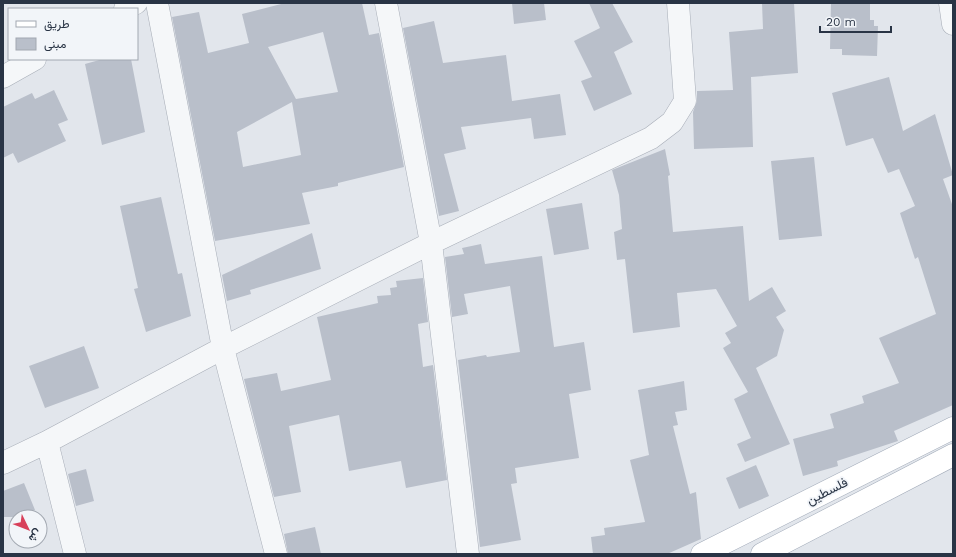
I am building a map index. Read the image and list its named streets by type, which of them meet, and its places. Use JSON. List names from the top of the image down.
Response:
{
  "streets": {
    "main road": ["فلسطين"]
  },
  "legend": ["طريق", "مبنى"],
  "scale_bar": "20 m",
  "north": "bottom right"
}
